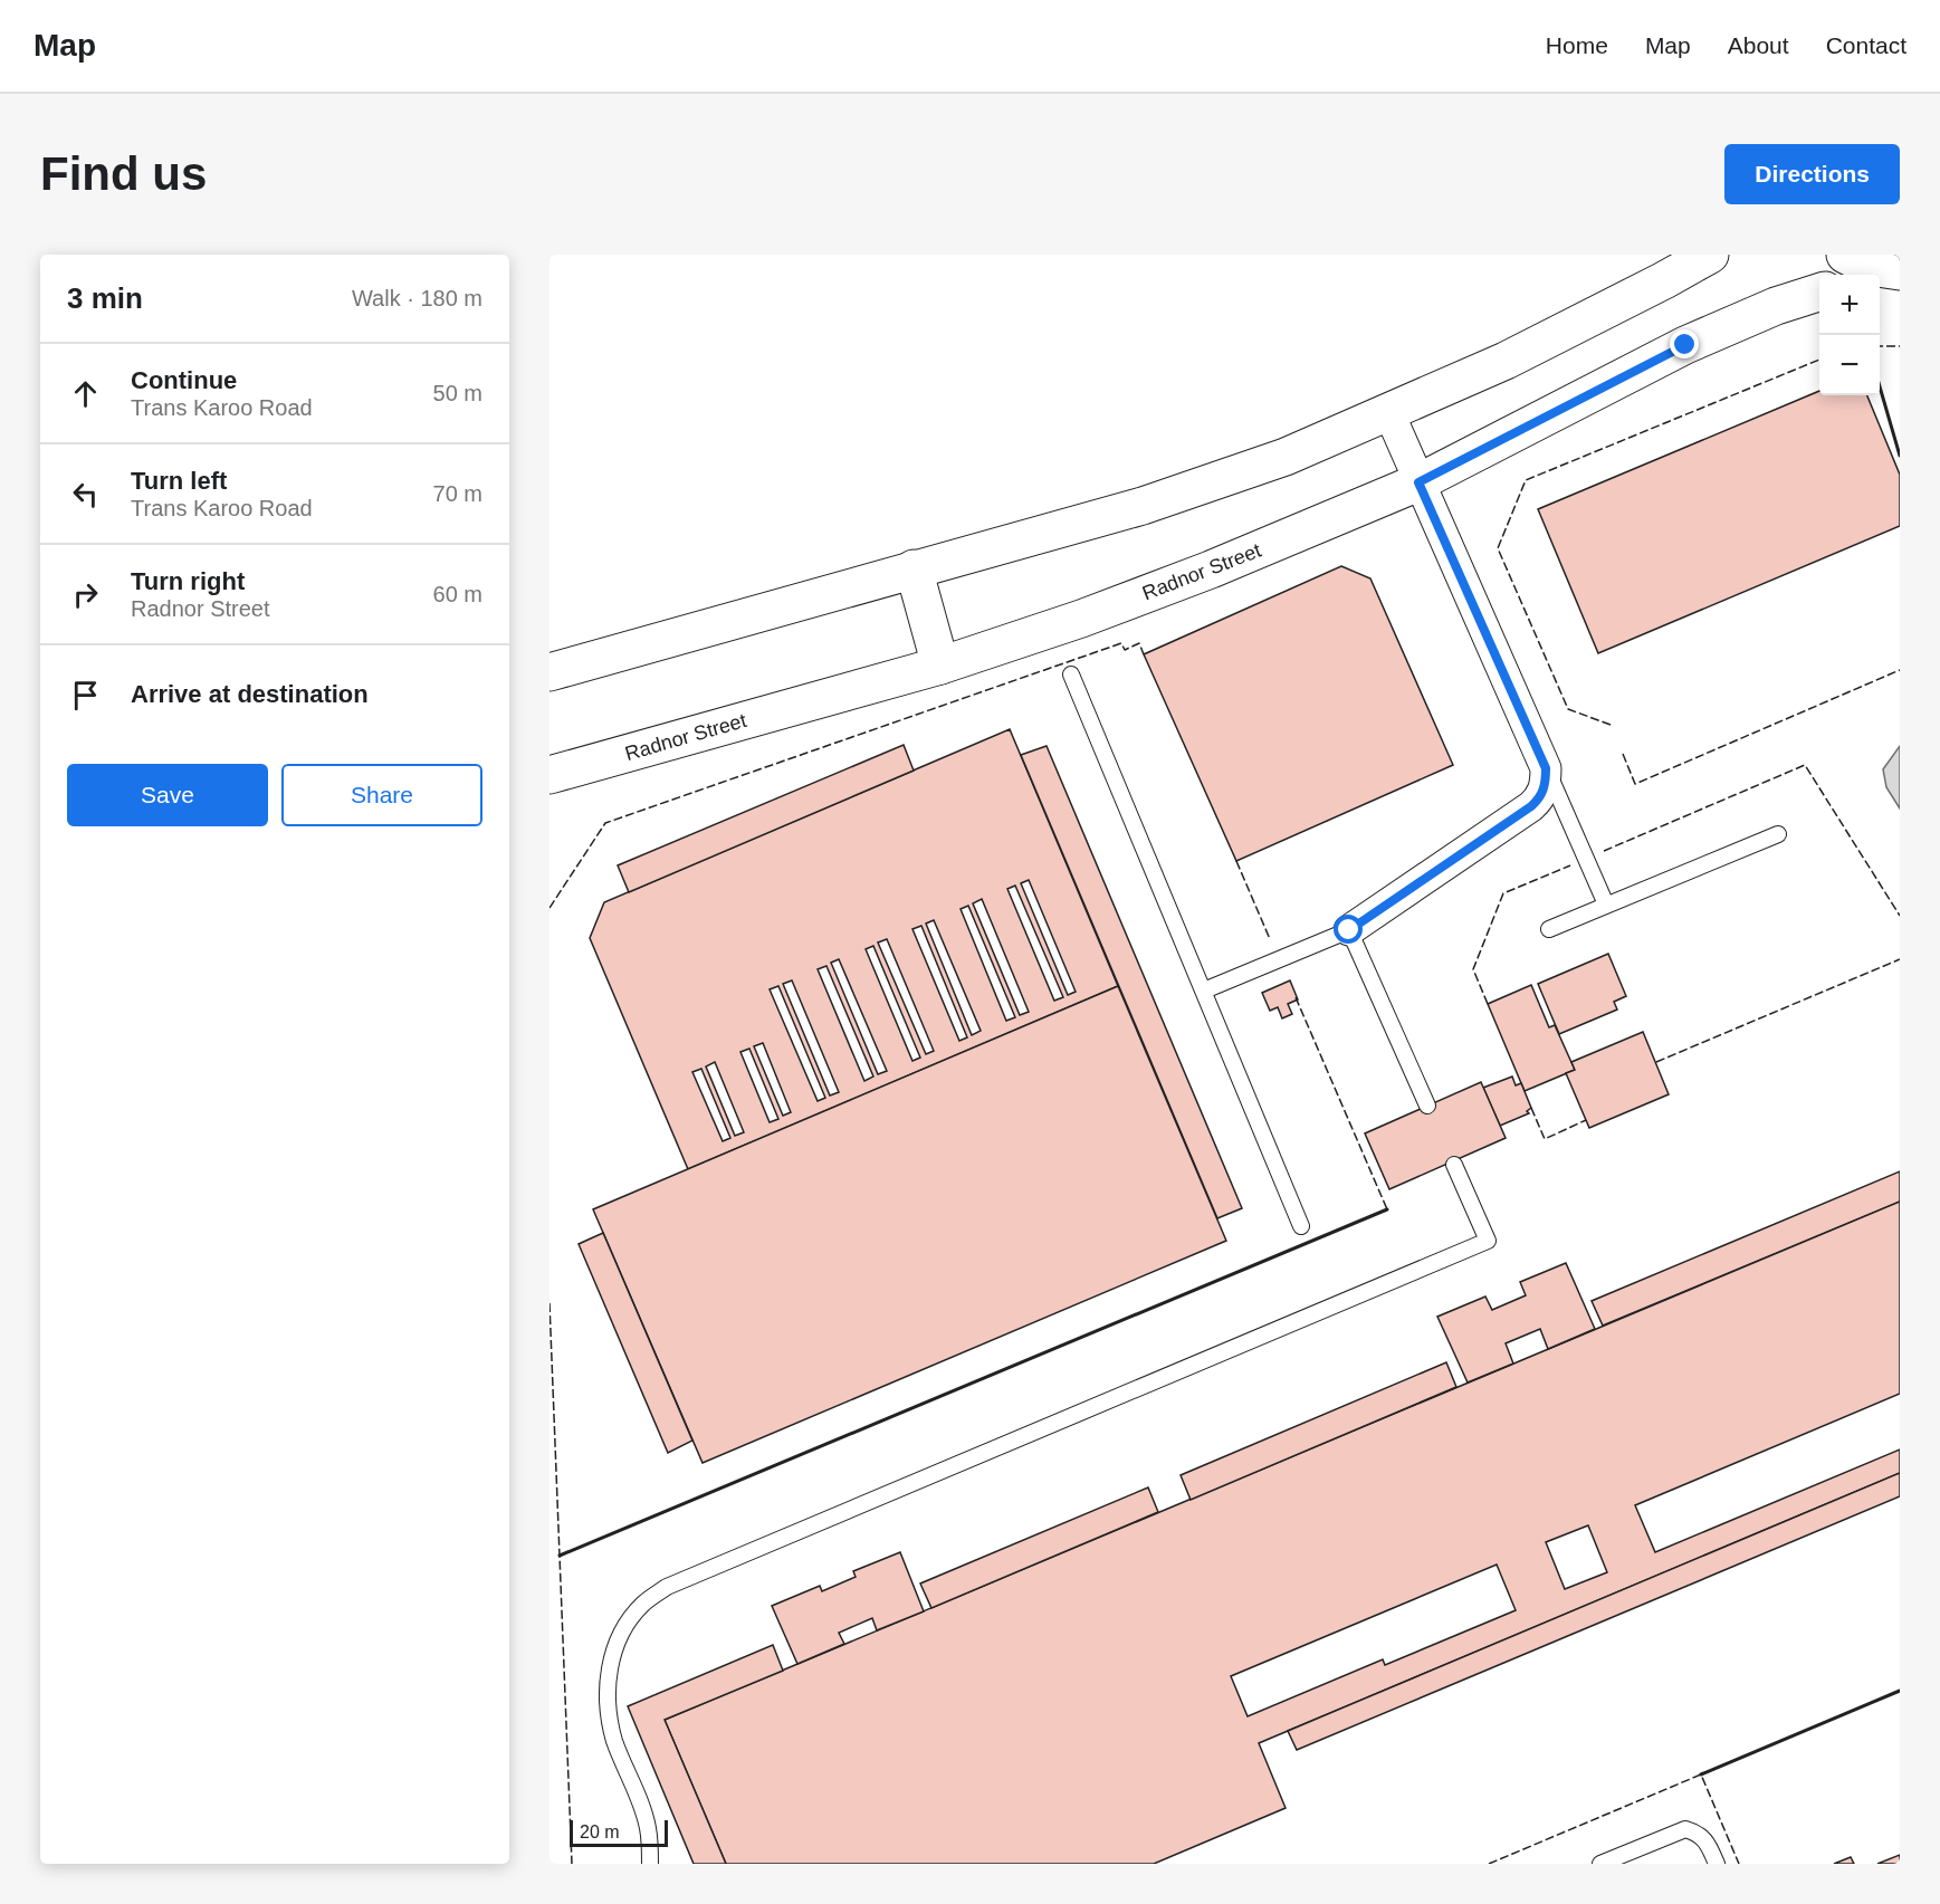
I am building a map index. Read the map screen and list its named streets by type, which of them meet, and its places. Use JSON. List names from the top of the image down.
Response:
{
  "streets": {
    "street": ["Radnor Street"]
  },
  "scale_bar": "20 m",
  "page": {
    "header": "Map",
    "nav": [
      "Home",
      "Map",
      "About",
      "Contact"
    ],
    "buttons": [
      "Directions",
      ["Save", "Share"]
    ],
    "title": "Find us",
    "heading": ["3 min", "Walk · 180 m"],
    "map_buttons": ["+", "−"],
    "list": [
      ["Continue", "Trans Karoo Road", "50 m"],
      ["Turn left", "Trans Karoo Road", "70 m"],
      ["Turn right", "Radnor Street", "60 m"],
      "Arrive at destination"
    ],
    "scale": "20 m"
  }
}
